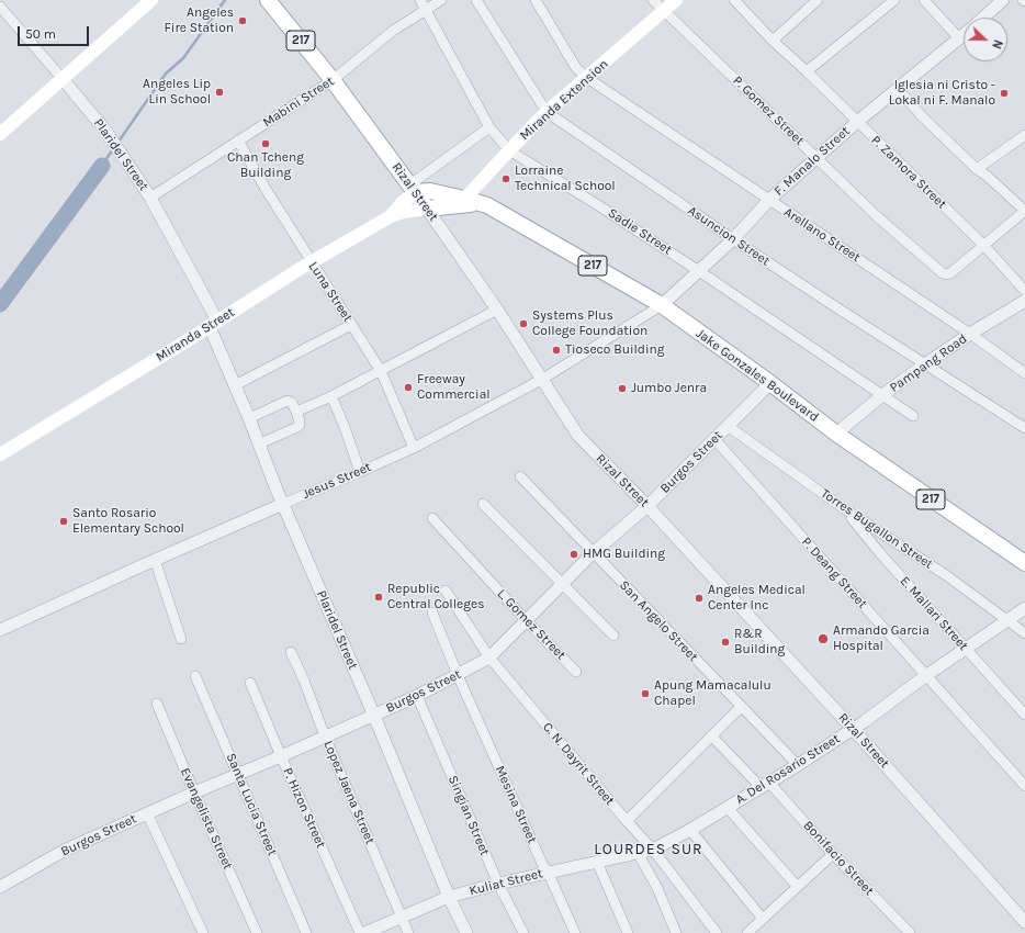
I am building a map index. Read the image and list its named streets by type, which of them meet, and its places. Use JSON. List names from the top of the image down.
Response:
{
  "streets": {
    "main road": [
      "217",
      "Miranda Extension",
      "Rizal Street",
      "Miranda Street",
      "Jake Gonzales Boulevard"
    ],
    "street": [
      "Mabini Street",
      "P. Gomez Street",
      "Plaridel Street",
      "F. Manalo Street",
      "P. Zamora Street",
      "Sadie Street",
      "Arellano Street",
      "Asuncion Street",
      "Luna Street",
      "Pampang Road",
      "Burgos Street",
      "Jesus Street",
      "Torres Bugallon Street",
      "P. Deang Street",
      "E. Mallari Street",
      "San Angelo Street",
      "L. Gomez Street",
      "C. N. Dayrit Street",
      "A. Del Rosario Street",
      "Lopez Jaena Street",
      "Santa Lucia Street",
      "Mesina Street",
      "P. Hizon Street",
      "Singian Street",
      "Evangelista Street",
      "Bonifacio Street",
      "Kuliat Street"
    ]
  },
  "crossings": [
    ["Miranda Extension", "P. Gomez Street"],
    ["Miranda Extension", "Sadie Street"],
    ["Miranda Extension", "Arellano Street"],
    ["Miranda Extension", "Asuncion Street"],
    ["Miranda Extension", "Jake Gonzales Boulevard"],
    ["Mabini Street", "Plaridel Street"],
    ["Mabini Street", "Rizal Street"],
    ["Mabini Street", "Sadie Street"],
    ["Mabini Street", "Luna Street"],
    ["P. Gomez Street", "F. Manalo Street"],
    ["P. Gomez Street", "P. Zamora Street"],
    ["Plaridel Street", "Miranda Street"],
    ["Plaridel Street", "Burgos Street"],
    ["Plaridel Street", "Jesus Street"],
    ["Plaridel Street", "Kuliat Street"],
    ["F. Manalo Street", "P. Zamora Street"],
    ["F. Manalo Street", "Sadie Street"],
    ["F. Manalo Street", "Arellano Street"],
    ["F. Manalo Street", "Asuncion Street"],
    ["F. Manalo Street", "Jake Gonzales Boulevard"],
    ["F. Manalo Street", "Jesus Street"],
    ["Rizal Street", "Miranda Street"],
    ["Rizal Street", "Jake Gonzales Boulevard"],
    ["Rizal Street", "Burgos Street"],
    ["Rizal Street", "Jesus Street"],
    ["Rizal Street", "A. Del Rosario Street"],
    ["Sadie Street", "Pampang Road"],
    ["Arellano Street", "Pampang Road"],
    ["Asuncion Street", "Pampang Road"],
    ["Luna Street", "Miranda Street"],
    ["Luna Street", "Jesus Street"],
    ["Miranda Street", "Jake Gonzales Boulevard"],
    ["Pampang Road", "Jake Gonzales Boulevard"],
    ["Jake Gonzales Boulevard", "Burgos Street"],
    ["Jake Gonzales Boulevard", "Jesus Street"],
    ["Burgos Street", "Torres Bugallon Street"],
    ["Burgos Street", "P. Deang Street"],
    ["Burgos Street", "San Angelo Street"],
    ["Burgos Street", "L. Gomez Street"],
    ["Burgos Street", "C. N. Dayrit Street"],
    ["Burgos Street", "Lopez Jaena Street"],
    ["Burgos Street", "Santa Lucia Street"],
    ["Burgos Street", "Mesina Street"],
    ["Burgos Street", "P. Hizon Street"],
    ["Burgos Street", "Singian Street"],
    ["Burgos Street", "Evangelista Street"],
    ["Torres Bugallon Street", "E. Mallari Street"],
    ["Torres Bugallon Street", "A. Del Rosario Street"],
    ["P. Deang Street", "A. Del Rosario Street"],
    ["E. Mallari Street", "A. Del Rosario Street"],
    ["San Angelo Street", "A. Del Rosario Street"],
    ["C. N. Dayrit Street", "A. Del Rosario Street"],
    ["C. N. Dayrit Street", "Kuliat Street"],
    ["A. Del Rosario Street", "Bonifacio Street"],
    ["A. Del Rosario Street", "Kuliat Street"],
    ["Lopez Jaena Street", "Kuliat Street"],
    ["Mesina Street", "Kuliat Street"],
    ["Singian Street", "Kuliat Street"]
  ],
  "districts": ["LOURDES SUR"],
  "places": [
    "Angeles Fire Station",
    "Angeles Lip Lin School",
    "Iglesia ni Cristo - Lokal ni F. Manalo",
    "Chan Tcheng Building",
    "Lorraine Technical School",
    "Systems Plus College Foundation",
    "Tioseco Building",
    "Freeway Commercial",
    "Jumbo Jenra",
    "Santo Rosario Elementary School",
    "HMG Building",
    "Republic Central Colleges",
    "Angeles Medical Center Inc",
    "Armando Garcia Hospital",
    "R&R Building",
    "Apung Mamacalulu Chapel"
  ],
  "scale_bar": "50 m",
  "north": "right"
}
